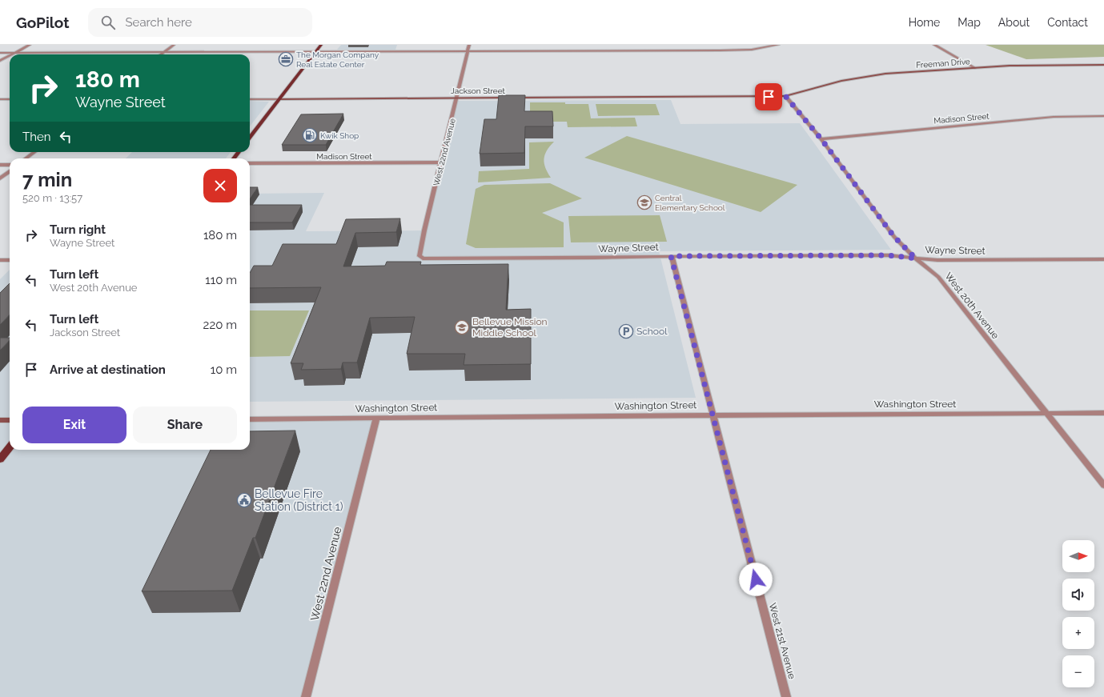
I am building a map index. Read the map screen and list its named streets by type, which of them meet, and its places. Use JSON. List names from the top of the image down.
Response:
{
  "streets": {
    "street": [
      "Freeman Drive",
      "Jackson Street",
      "Madison Street",
      "West 22nd Avenue",
      "Wayne Street",
      "West 20th Avenue",
      "Washington Street",
      "West 21st Avenue"
    ]
  },
  "crossings": [
    ["Freeman Drive", "Jackson Street"],
    ["Freeman Drive", "West 20th Avenue"],
    ["Jackson Street", "West 22nd Avenue"],
    ["Jackson Street", "West 20th Avenue"],
    ["Madison Street", "West 22nd Avenue"],
    ["Madison Street", "West 20th Avenue"],
    ["West 22nd Avenue", "Wayne Street"],
    ["West 22nd Avenue", "Washington Street"],
    ["Wayne Street", "West 20th Avenue"],
    ["Wayne Street", "West 21st Avenue"],
    ["West 20th Avenue", "Washington Street"],
    ["Washington Street", "West 21st Avenue"]
  ],
  "places": {
    "office": ["The Morgan Company Real Estate Center"],
    "fuel station": ["Kwik Shop"],
    "school or university": ["Central Elementary School", "Bellevue Mission Middle School"],
    "parking": ["School"],
    "public building": ["Bellevue Fire Station (District 1)"]
  },
  "north": "right",
  "page": {
    "header": "GoPilot",
    "search": "Search here",
    "nav": [
      "Home",
      "Map",
      "About",
      "Contact"
    ],
    "turn": ["180 m", "Wayne Street"],
    "then": "Then",
    "heading": ["7 min", "520 m · 13:57"],
    "list": [
      {
        "name": "Turn right",
        "note": "Wayne Street",
        "value": "180 m"
      },
      {
        "name": "Turn left",
        "note": "West 20th Avenue",
        "value": "110 m"
      },
      {
        "name": "Turn left",
        "note": "Jackson Street",
        "value": "220 m"
      },
      {
        "name": "Arrive at destination",
        "value": "10 m"
      }
    ],
    "buttons": ["Exit", "Share"],
    "map_buttons": ["+", "−"]
  }
}
